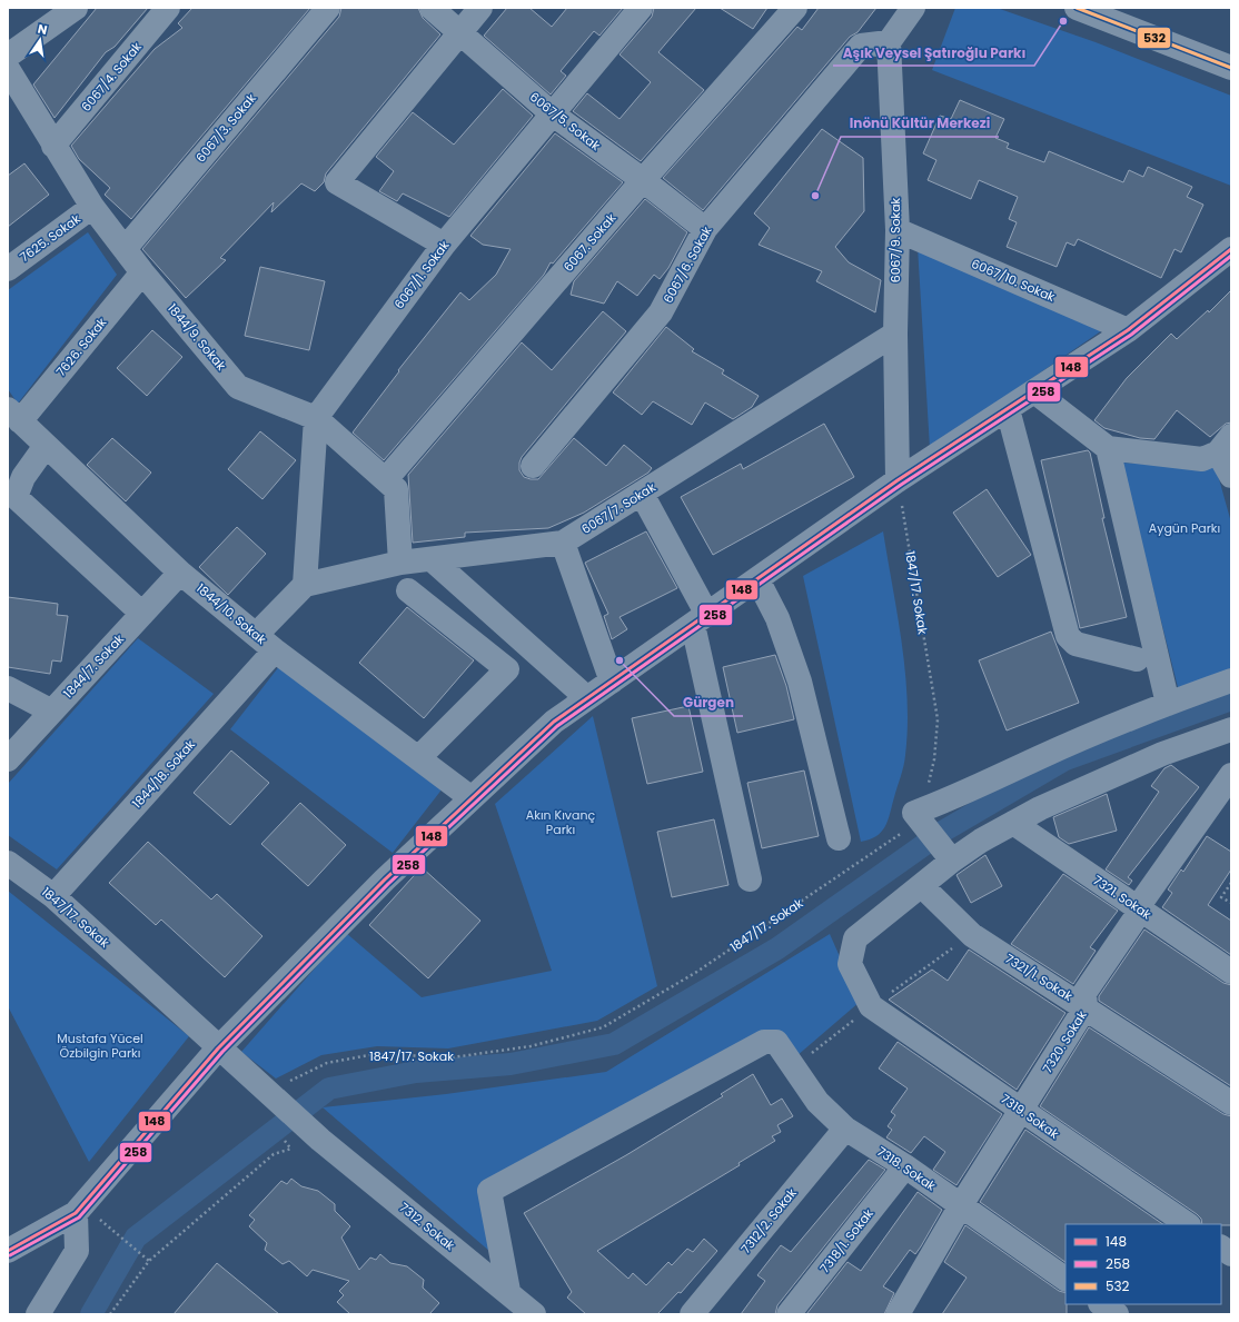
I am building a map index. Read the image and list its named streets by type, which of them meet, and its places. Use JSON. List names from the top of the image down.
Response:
{
  "streets": {
    "street": [
      "6067/4. Sokak",
      "6067/5. Sokak",
      "6067/3. Sokak",
      "7625. Sokak",
      "6067/9. Sokak",
      "6067. Sokak",
      "6067/6. Sokak",
      "6067/1. Sokak",
      "6067/10. Sokak",
      "1844/9. Sokak",
      "7626. Sokak",
      "6067/7. Sokak",
      "1847/17. Sokak",
      "1844/10. Sokak",
      "1844/7. Sokak",
      "1844/18. Sokak",
      "7321. Sokak",
      "7321/1. Sokak",
      "7320. Sokak",
      "7319. Sokak",
      "7318. Sokak",
      "7312/2. Sokak",
      "7312. Sokak",
      "7318/1. Sokak"
    ]
  },
  "crossings": [
    ["6067/4. Sokak", "1844/9. Sokak"],
    ["6067/5. Sokak", "6067. Sokak"],
    ["6067/5. Sokak", "6067/6. Sokak"],
    ["6067/5. Sokak", "6067/1. Sokak"],
    ["6067/3. Sokak", "1844/9. Sokak"],
    ["7625. Sokak", "1844/9. Sokak"],
    ["6067/9. Sokak", "6067/6. Sokak"],
    ["6067/9. Sokak", "6067/10. Sokak"],
    ["6067/9. Sokak", "6067/7. Sokak"],
    ["6067/9. Sokak", "1847/17. Sokak"],
    ["6067. Sokak", "1844/9. Sokak"],
    ["6067/1. Sokak", "1844/9. Sokak"],
    ["1844/9. Sokak", "7626. Sokak"],
    ["1844/9. Sokak", "6067/7. Sokak"],
    ["7626. Sokak", "1844/10. Sokak"],
    ["1847/17. Sokak", "1844/18. Sokak"],
    ["1847/17. Sokak", "7312. Sokak"],
    ["1844/10. Sokak", "1844/7. Sokak"],
    ["1844/10. Sokak", "1844/18. Sokak"],
    ["7321. Sokak", "7320. Sokak"],
    ["7321/1. Sokak", "7320. Sokak"],
    ["7321/1. Sokak", "7319. Sokak"],
    ["7320. Sokak", "7319. Sokak"],
    ["7320. Sokak", "7318. Sokak"],
    ["7318. Sokak", "7312/2. Sokak"],
    ["7318. Sokak", "7312. Sokak"],
    ["7318. Sokak", "7318/1. Sokak"]
  ],
  "parks": ["Aygün Parkı", "Akın Kıvanç Parkı", "Mustafa Yücel Özbilgin Parkı"],
  "places": ["Aşık Veysel Şatıroğlu Parkı", "Inönü Kültür Merkezi", "Gürgen"],
  "lines": ["transit line 532", "transit line 148", "transit line 258"],
  "legend": ["148", "258", "532"],
  "north": "top"
}
